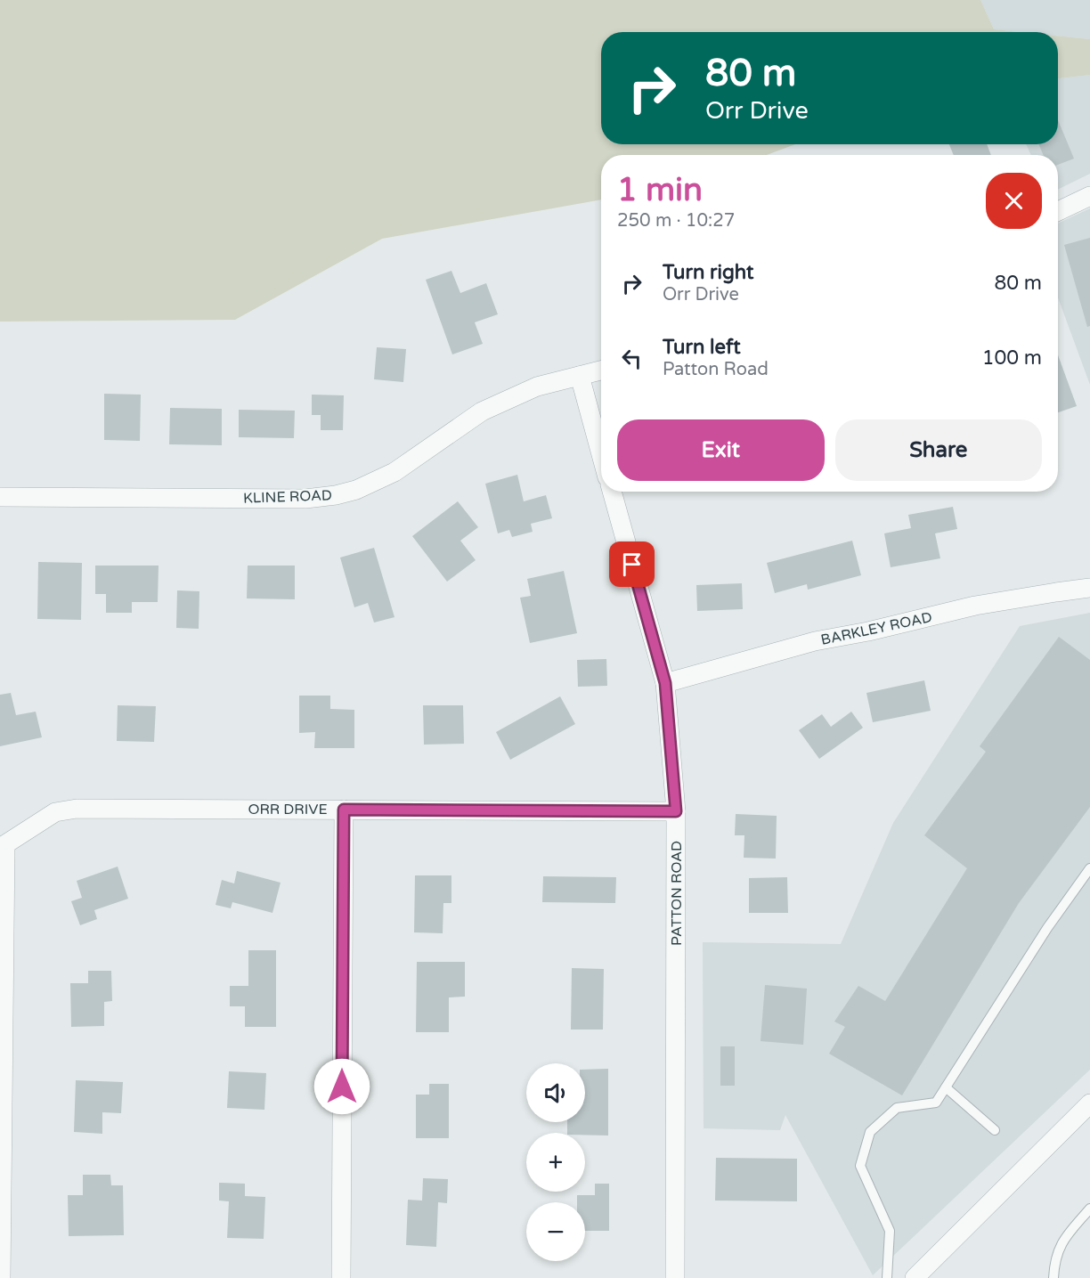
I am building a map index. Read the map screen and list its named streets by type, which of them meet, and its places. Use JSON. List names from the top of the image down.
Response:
{
  "streets": {
    "street": [
      "KLINE ROAD",
      "BARKLEY ROAD",
      "ORR DRIVE",
      "PATTON ROAD"
    ]
  },
  "crossings": [
    ["BARKLEY ROAD", "PATTON ROAD"],
    ["ORR DRIVE", "PATTON ROAD"]
  ],
  "page": {
    "turn": ["80 m", "Orr Drive"],
    "heading": ["1 min", "250 m · 10:27"],
    "list": [
      {
        "name": "Turn right",
        "note": "Orr Drive",
        "value": "80 m"
      },
      {
        "name": "Turn left",
        "note": "Patton Road",
        "value": "100 m"
      }
    ],
    "buttons": ["Exit", "Share"],
    "map_buttons": ["+", "−"]
  }
}
